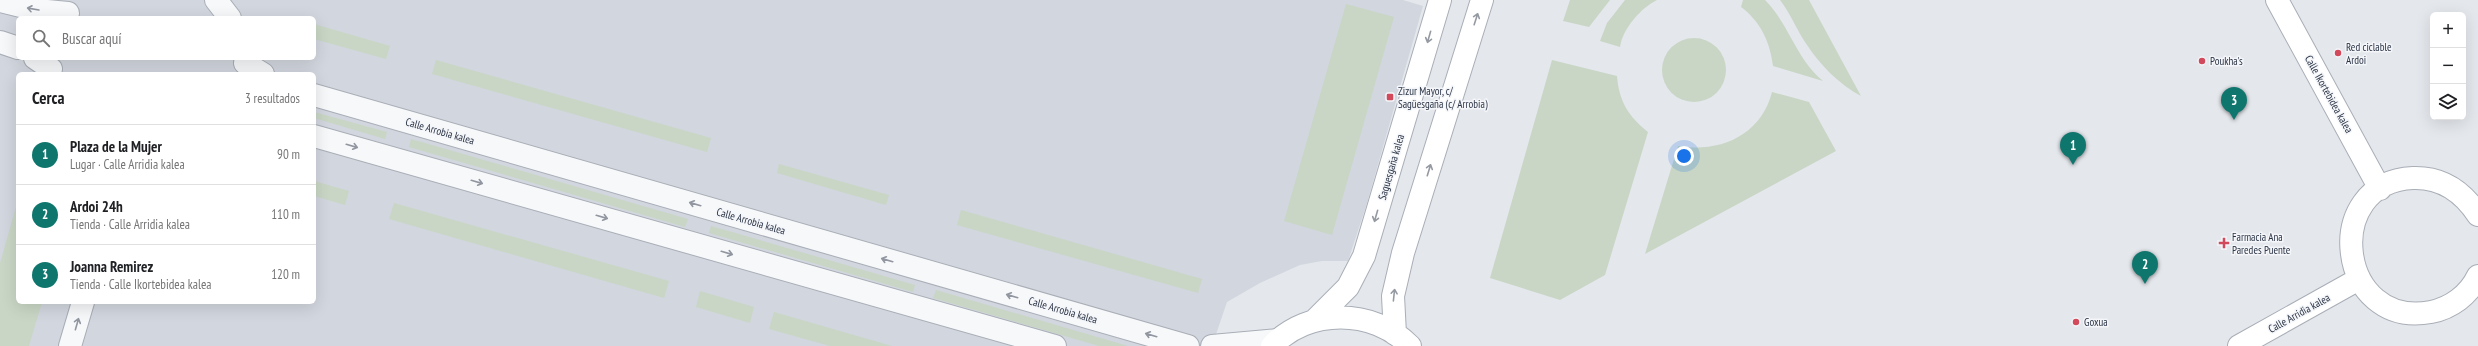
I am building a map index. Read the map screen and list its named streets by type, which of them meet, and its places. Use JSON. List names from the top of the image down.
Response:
{
  "streets": {
    "street": [
      "Calle Ikortebidea kalea",
      "Calle Arrobia kalea",
      "Saguesgaña kalea",
      "Calle Arridia kalea"
    ]
  },
  "places": {
    "other": ["Red ciclable Ardoi", "Poukha's", "Goxua"],
    "transit": ["Zizur Mayor, c/ Sagüesgaña (c/ Arrobia)"],
    "health": ["Farmacia Ana Paredes Puente"]
  },
  "page": {
    "map_buttons": ["+", "−"],
    "search": "Buscar aquí",
    "heading": ["Cerca", "3 resultados"],
    "pins": ["3", "1", "2"],
    "list": [
      {
        "mark": "1",
        "name": "Plaza de la Mujer",
        "note": "Lugar · Calle Arridia kalea",
        "value": "90 m"
      },
      {
        "mark": "2",
        "name": "Ardoi 24h",
        "note": "Tienda · Calle Arridia kalea",
        "value": "110 m"
      },
      {
        "mark": "3",
        "name": "Joanna Remirez",
        "note": "Tienda · Calle Ikortebidea kalea",
        "value": "120 m"
      }
    ]
  }
}
